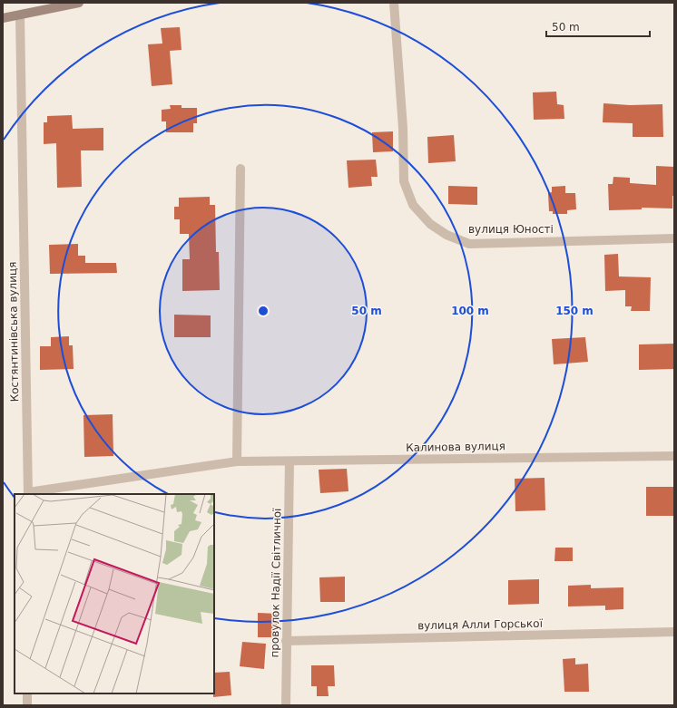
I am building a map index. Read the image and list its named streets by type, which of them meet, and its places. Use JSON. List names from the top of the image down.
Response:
{
  "streets": {
    "street": [
      "вулиця Юності",
      "Костянтинівська вулиця",
      "Калинова вулиця",
      "провулок Надії Світличної",
      "вулиця Алли Горської"
    ]
  },
  "crossings": [
    ["Костянтинівська вулиця", "Калинова вулиця"],
    ["Калинова вулиця", "провулок Надії Світличної"],
    ["провулок Надії Світличної", "вулиця Алли Горської"]
  ],
  "scale_bar": "50 m",
  "rings": ["50 m", "100 m", "150 m"]
}
